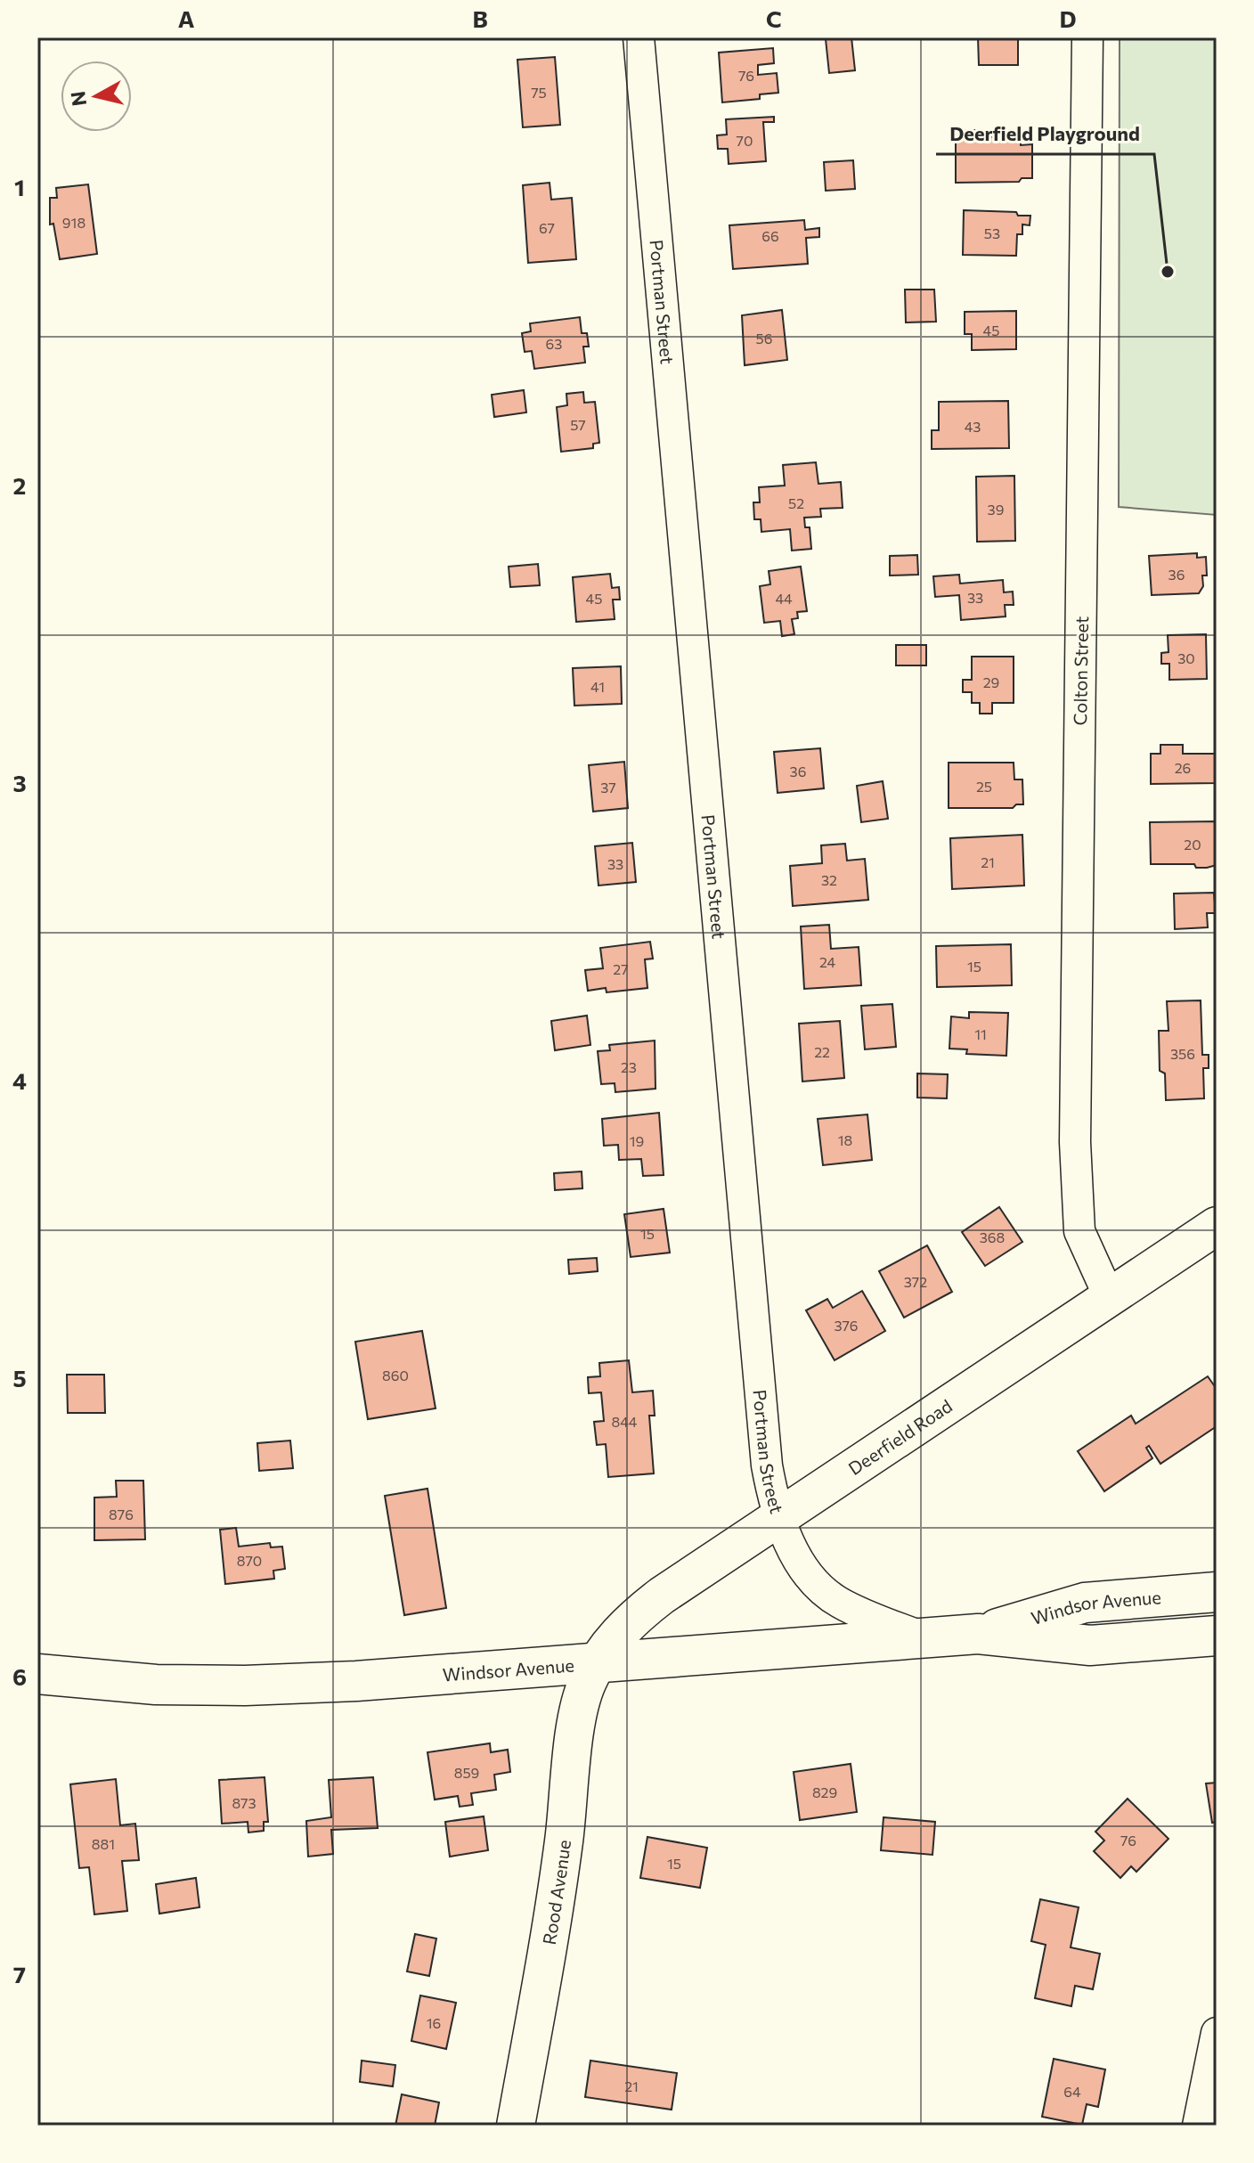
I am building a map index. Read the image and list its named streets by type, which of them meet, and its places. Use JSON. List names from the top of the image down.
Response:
{
  "streets": {
    "main road": ["Windsor Avenue"],
    "street": [
      "Portman Street",
      "Colton Street",
      "Deerfield Road",
      "Rood Avenue"
    ]
  },
  "crossings": [
    ["Portman Street", "Deerfield Road"],
    ["Portman Street", "Windsor Avenue"],
    ["Colton Street", "Deerfield Road"],
    ["Deerfield Road", "Windsor Avenue"],
    ["Deerfield Road", "Rood Avenue"],
    ["Windsor Avenue", "Rood Avenue"]
  ],
  "places": ["Deerfield Playground"],
  "house_numbers": [
    "76",
    "75",
    "70",
    "918",
    "67",
    "53",
    "66",
    "45",
    "56",
    "63",
    "57",
    "43",
    "52",
    "39",
    "36",
    "33",
    "45",
    "44",
    "30",
    "29",
    "41",
    "26",
    "36",
    "25",
    "37",
    "20",
    "21",
    "33",
    "32",
    "24",
    "15",
    "27",
    "11",
    "22",
    "356",
    "23",
    "18",
    "19",
    "15",
    "368",
    "372",
    "376",
    "860",
    "844",
    "876",
    "870",
    "859",
    "829",
    "873",
    "76",
    "881",
    "15",
    "16",
    "21",
    "64"
  ],
  "north": "left",
  "grid": {
    "columns": [
      "A",
      "B",
      "C",
      "D"
    ],
    "rows": [
      "1",
      "2",
      "3",
      "4",
      "5",
      "6",
      "7"
    ]
  }
}
